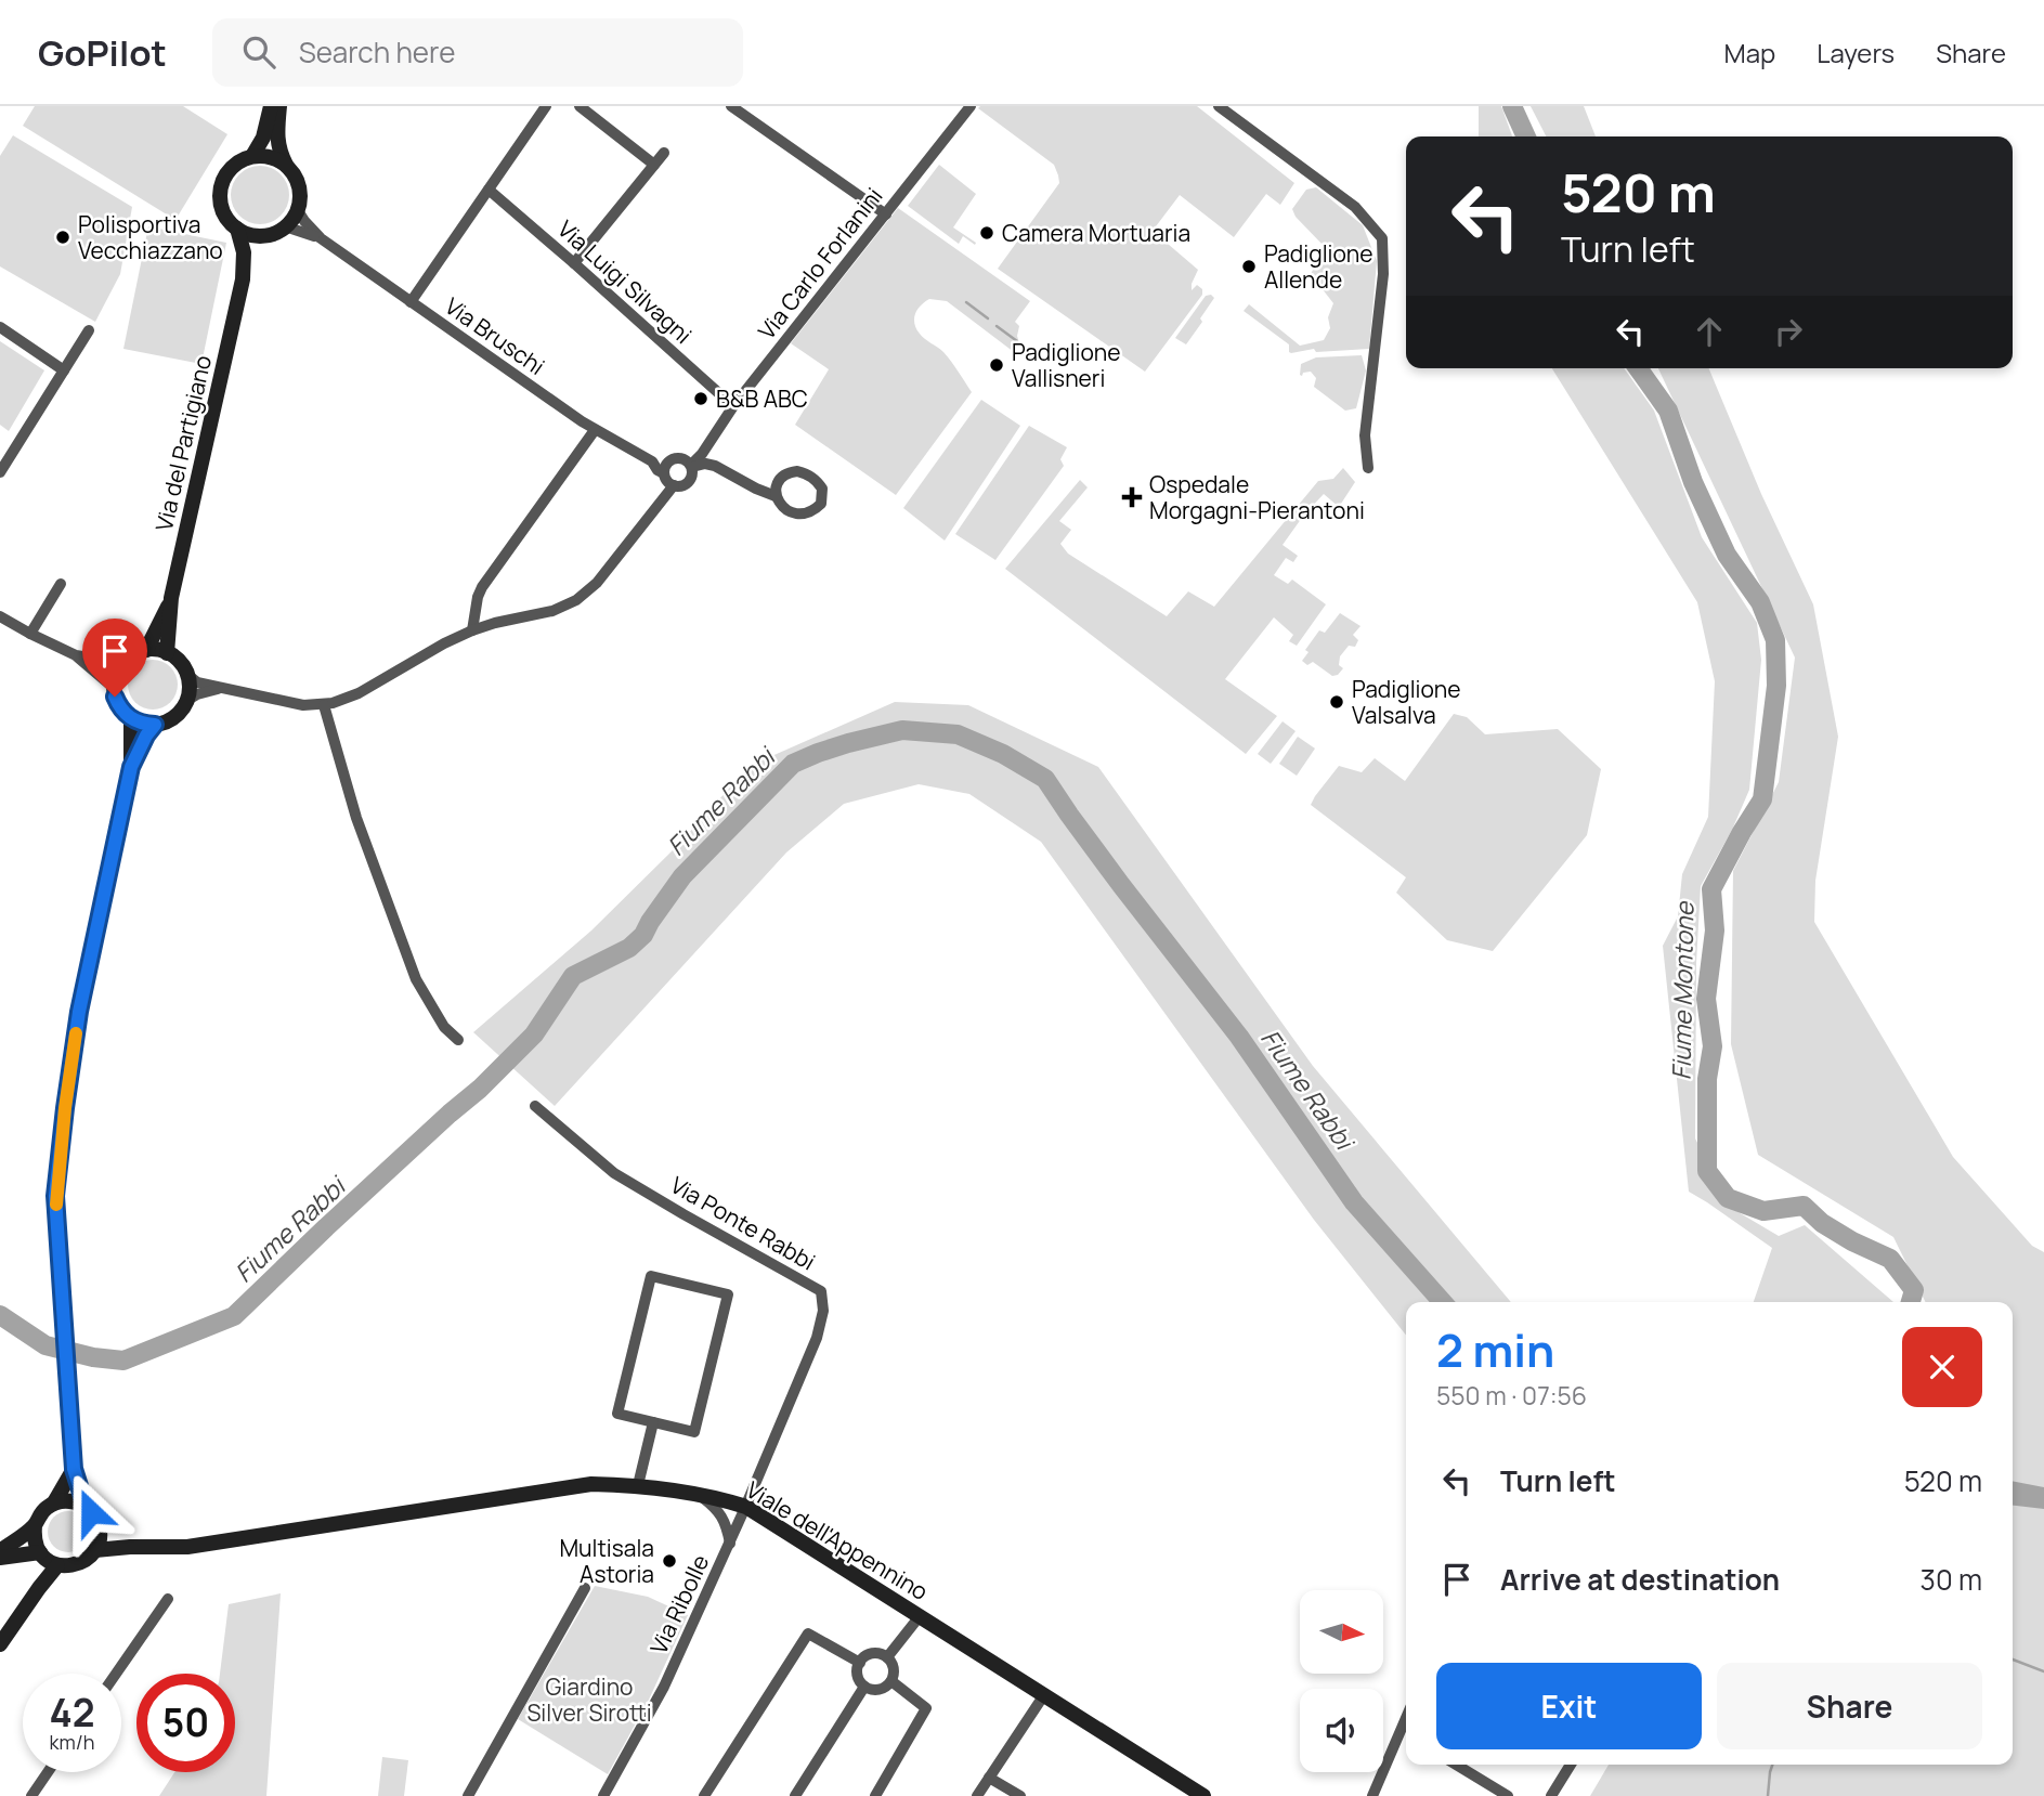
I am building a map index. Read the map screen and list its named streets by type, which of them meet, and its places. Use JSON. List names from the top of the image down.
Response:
{
  "streets": {
    "main road": ["Via del Partigiano", "Viale dell'Appennino"],
    "street": [
      "Via Carlo Forlanini",
      "Via Luigi Silvagni",
      "Via Bruschi",
      "Via Ponte Rabbi",
      "Via Ribolle"
    ]
  },
  "crossings": [
    ["Via Carlo Forlanini", "Via Luigi Silvagni"],
    ["Via Bruschi", "Via del Partigiano"],
    ["Via Ponte Rabbi", "Viale dell'Appennino"],
    ["Via Ponte Rabbi", "Via Ribolle"],
    ["Viale dell'Appennino", "Via Ribolle"]
  ],
  "water": ["Fiume Rabbi", "Fiume Montone"],
  "parks": ["Giardino Silver Sirotti"],
  "places": {
    "other": [
      "Camera Mortuaria",
      "Polisportiva Vecchiazzano",
      "Padiglione Allende",
      "Padiglione Vallisneri",
      "B&B ABC",
      "Padiglione Valsalva",
      "Multisala Astoria"
    ],
    "health": ["Ospedale Morgagni-Pierantoni"]
  },
  "north": "right",
  "page": {
    "header": "GoPilot",
    "search": "Search here",
    "nav": ["Map", "Layers", "Share"],
    "turn": ["520 m", "Turn left"],
    "heading": ["2 min", "550 m · 07:56"],
    "list": [
      {
        "name": "Turn left",
        "value": "520 m"
      },
      {
        "name": "Arrive at destination",
        "value": "30 m"
      }
    ],
    "buttons": ["Exit", "Share"],
    "speed": "42 km/h",
    "limit": "50"
  }
}
